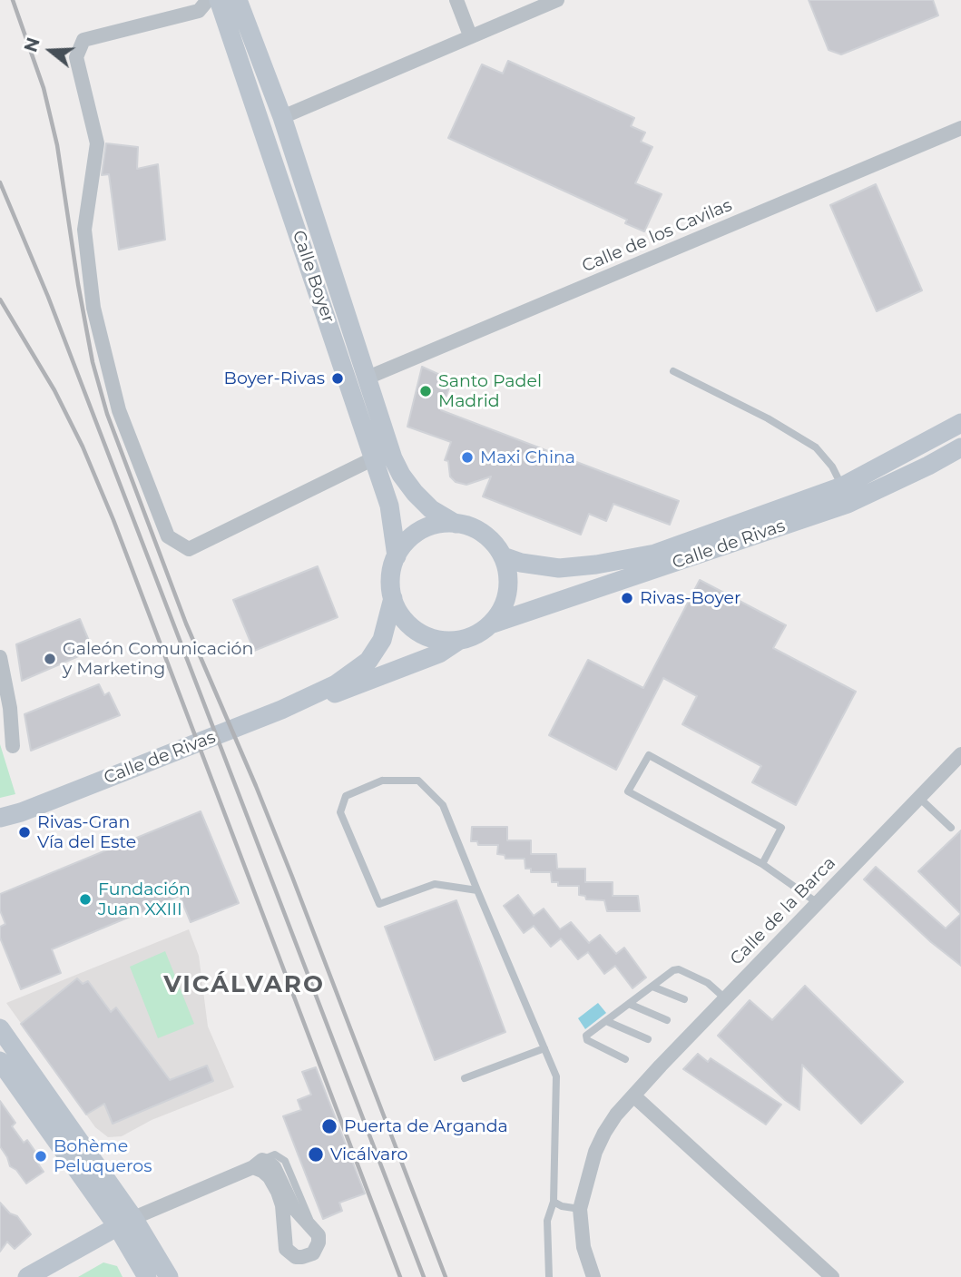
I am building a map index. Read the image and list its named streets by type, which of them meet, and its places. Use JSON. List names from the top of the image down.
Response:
{
  "streets": {
    "main road": ["Calle Boyer", "Calle de Rivas"],
    "street": ["Calle de los Cavilas", "Calle de la Barca"]
  },
  "crossings": [
    ["Calle de los Cavilas", "Calle Boyer"],
    ["Calle Boyer", "Calle de Rivas"]
  ],
  "districts": ["VICÁLVARO"],
  "places": [
    "Boyer-Rivas",
    "Santo Padel Madrid",
    "Maxi China",
    "Rivas-Boyer",
    "Galeón Comunicación y Marketing",
    "Rivas-Gran Vía del Este",
    "Fundación Juan XXIII",
    "Puerta de Arganda",
    "Vicálvaro",
    "Bohème Peluqueros"
  ],
  "north": "left"
}
